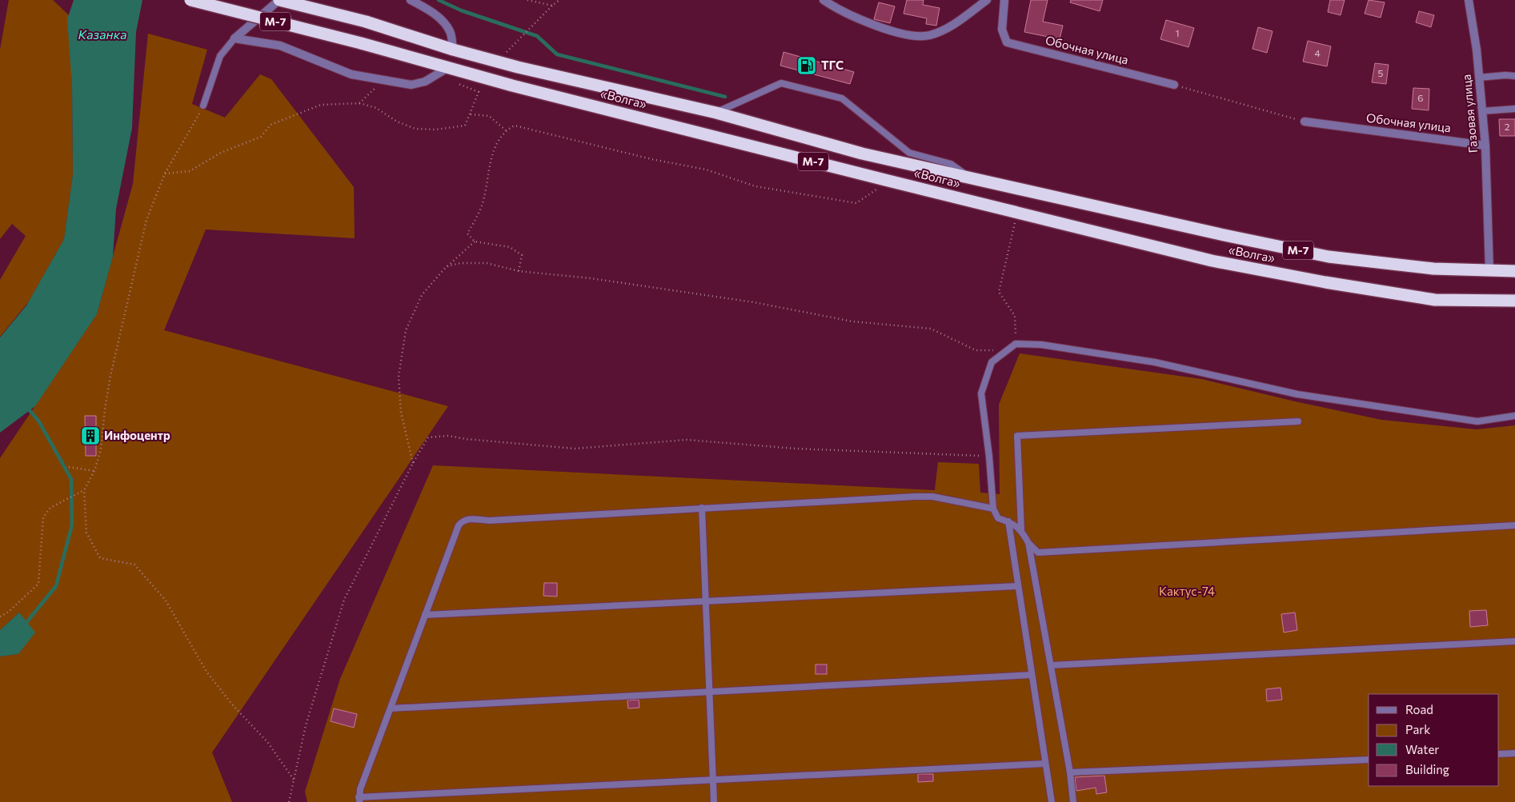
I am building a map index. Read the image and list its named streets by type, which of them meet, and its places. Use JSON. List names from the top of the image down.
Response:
{
  "streets": {
    "highway": ["М-7", "«Волга»"],
    "street": ["Обочная улица", "Газовая улица"]
  },
  "crossings": [
    ["Обочная улица", "Газовая улица"],
    ["«Волга»", "Газовая улица"]
  ],
  "water": ["Казанка"],
  "parks": ["Кактус-74"],
  "places": {
    "fuel station": ["ТГС"],
    "building": ["Инфоцентр"]
  },
  "house_numbers": [
    "1",
    "4",
    "5",
    "6",
    "2"
  ],
  "legend": [
    "Road",
    "Park",
    "Water",
    "Building"
  ]
}
